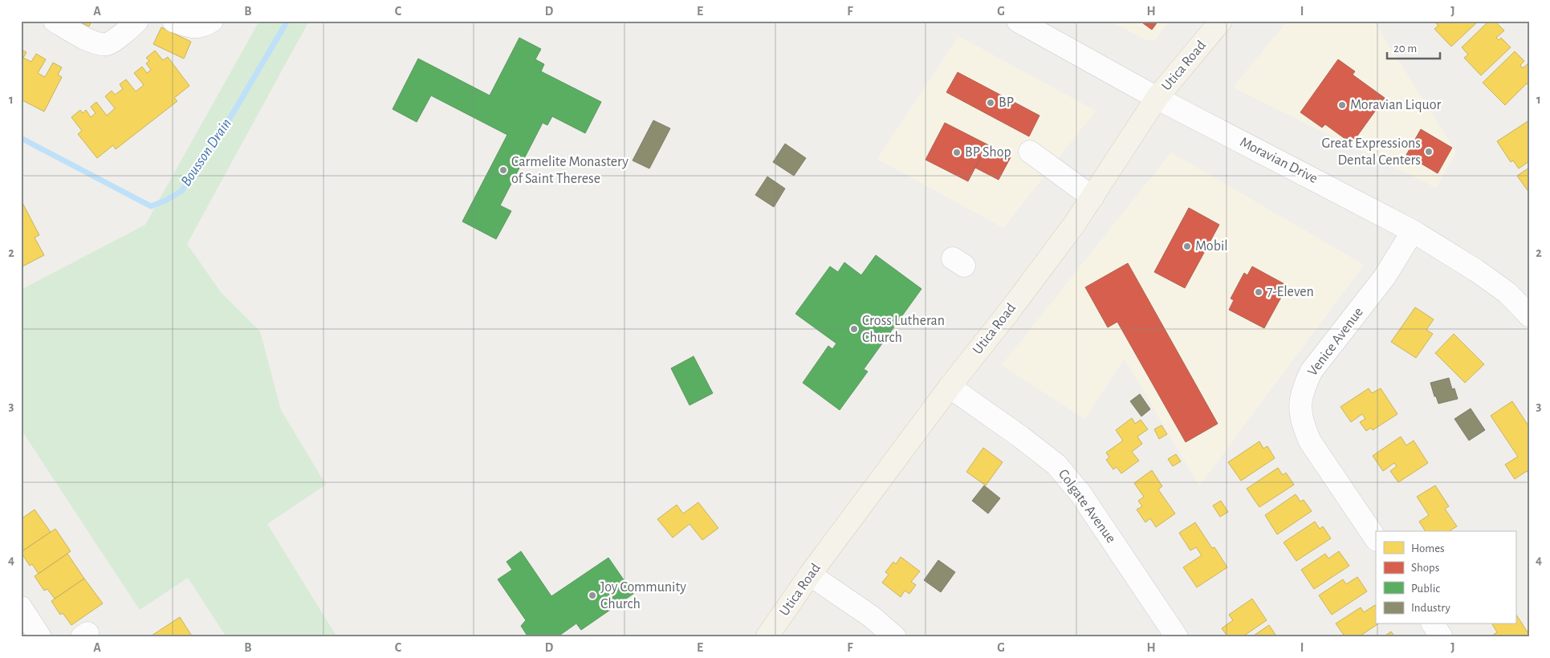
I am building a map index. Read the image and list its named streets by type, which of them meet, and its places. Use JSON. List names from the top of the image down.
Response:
{
  "streets": {
    "main road": ["Utica Road"],
    "street": ["Moravian Drive", "Venice Avenue", "Colgate Avenue"]
  },
  "crossings": [
    ["Utica Road", "Moravian Drive"],
    ["Utica Road", "Colgate Avenue"],
    ["Moravian Drive", "Venice Avenue"]
  ],
  "water": ["Bousson Drain"],
  "places": [
    "BP",
    "Moravian Liquor",
    "Great Expressions Dental Centers",
    "BP Shop",
    "Carmelite Monastery of Saint Therese",
    "Mobil",
    "7-Eleven",
    "Cross Lutheran Church",
    "Joy Community Church"
  ],
  "legend": [
    "Homes",
    "Shops",
    "Public",
    "Industry"
  ],
  "scale_bar": "20 m",
  "grid": {
    "columns": [
      "A",
      "B",
      "C",
      "D",
      "E",
      "F",
      "G",
      "H",
      "I",
      "J"
    ],
    "rows": [
      "1",
      "2",
      "3",
      "4"
    ]
  }
}
